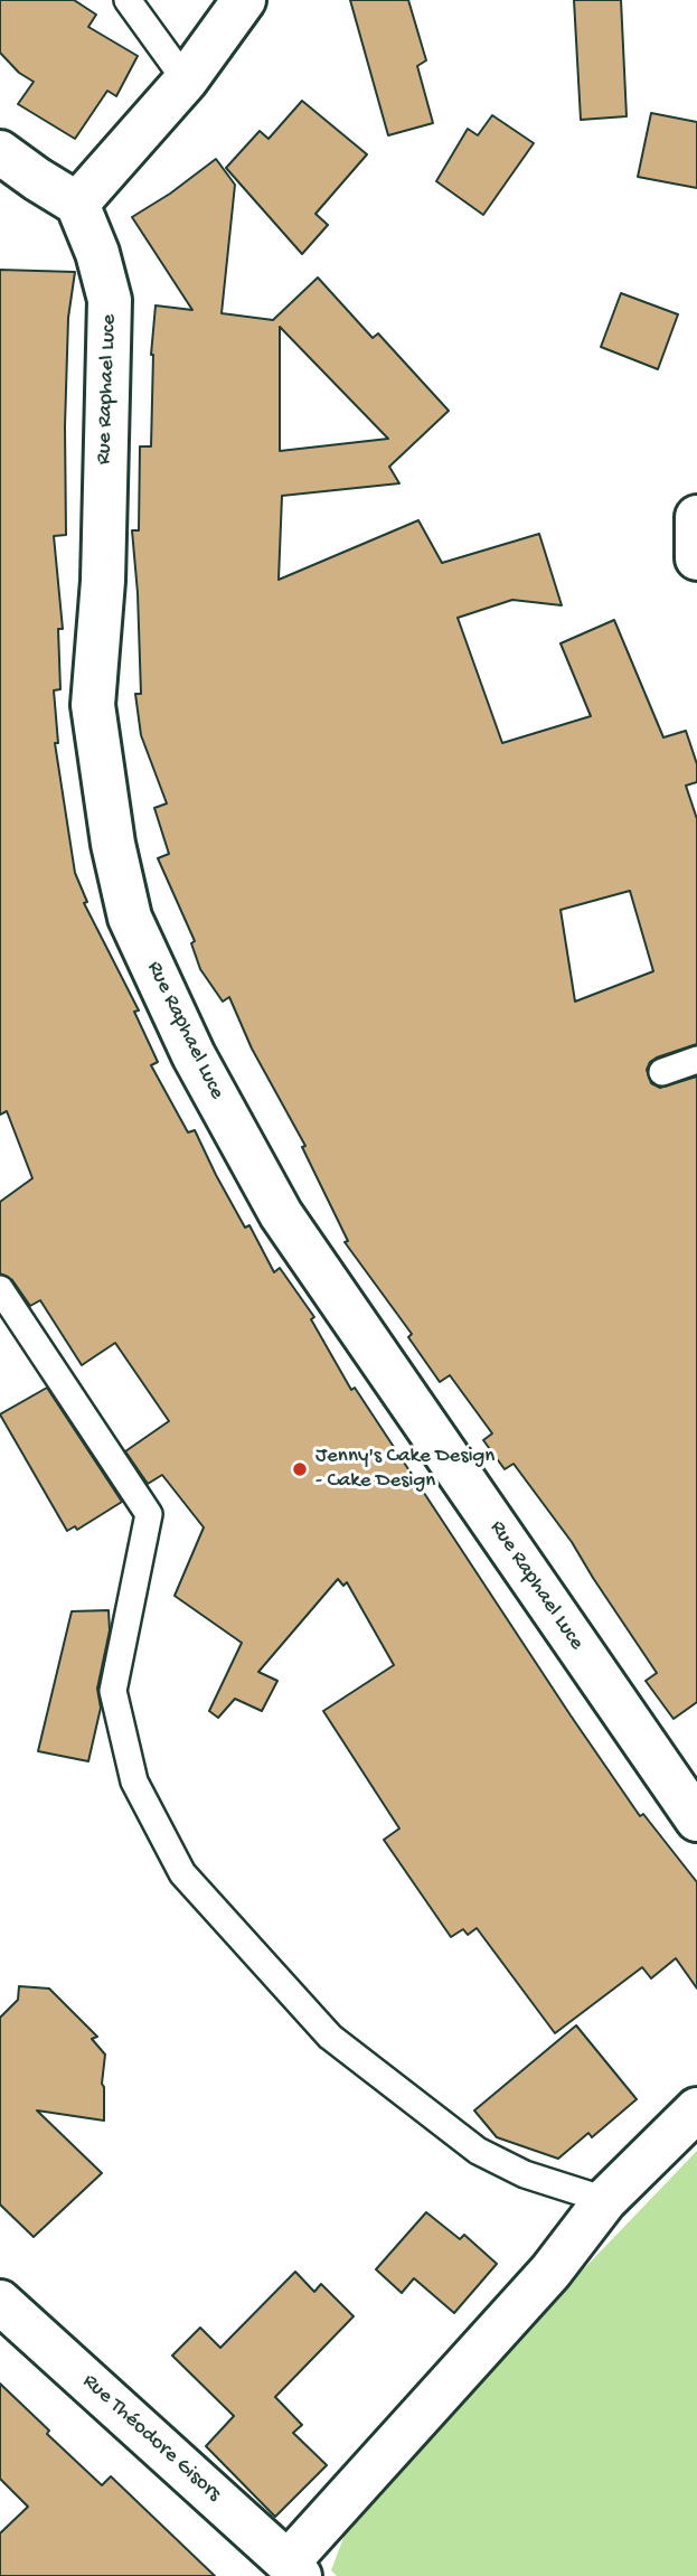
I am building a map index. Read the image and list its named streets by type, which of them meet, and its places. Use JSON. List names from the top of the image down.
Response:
{
  "streets": {
    "street": ["Rue Raphael Luce", "Rue Théodore Gisors"]
  },
  "places": ["Jenny's Cake Design - Cake Design"]
}
